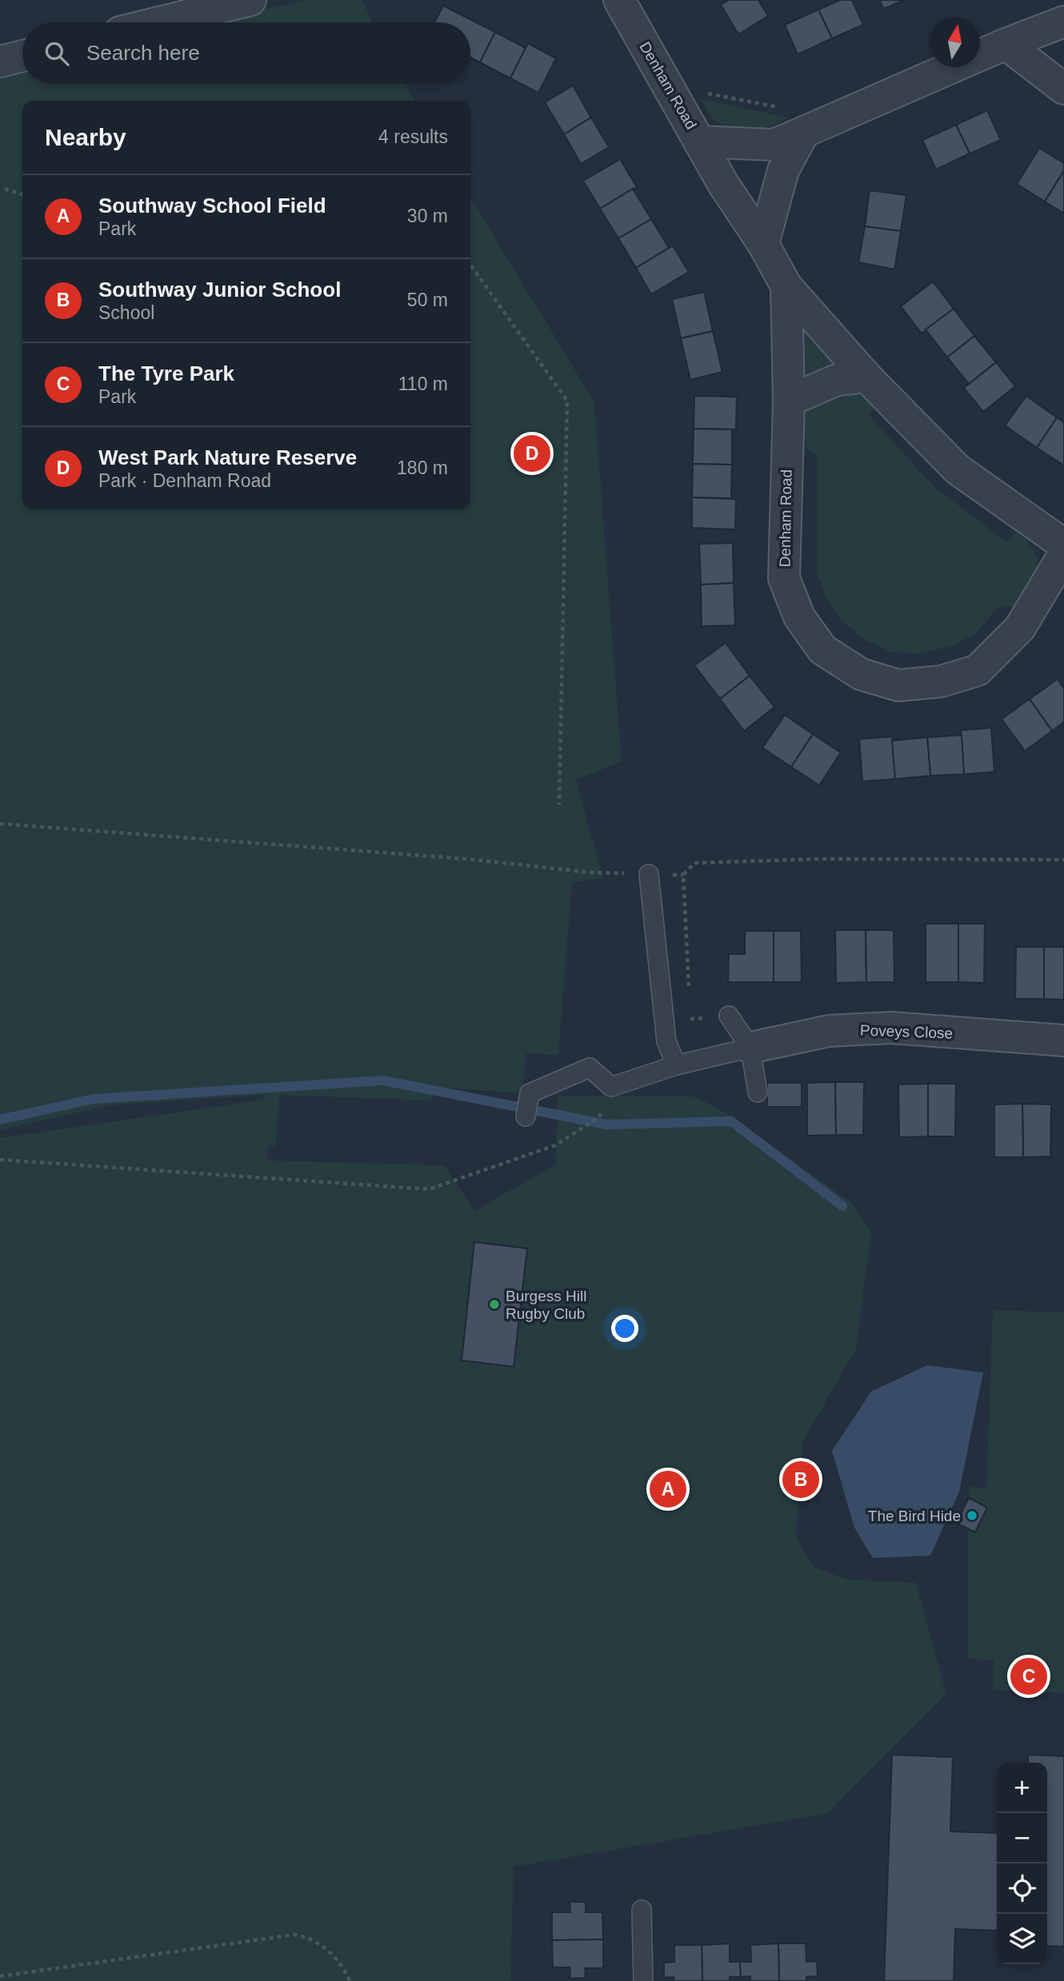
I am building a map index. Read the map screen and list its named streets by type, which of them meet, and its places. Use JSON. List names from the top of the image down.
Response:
{
  "streets": {
    "street": ["Denham Road", "Poveys Close"]
  },
  "places": ["Burgess Hill Rugby Club", "The Bird Hide"],
  "north": "top",
  "page": {
    "search": "Search here",
    "heading": ["Nearby", "4 results"],
    "list": [
      {
        "mark": "A",
        "name": "Southway School Field",
        "note": "Park",
        "value": "30 m"
      },
      {
        "mark": "B",
        "name": "Southway Junior School",
        "note": "School",
        "value": "50 m"
      },
      {
        "mark": "C",
        "name": "The Tyre Park",
        "note": "Park",
        "value": "110 m"
      },
      {
        "mark": "D",
        "name": "West Park Nature Reserve",
        "note": "Park · Denham Road",
        "value": "180 m"
      }
    ],
    "pins": [
      "D",
      "B",
      "A",
      "C"
    ],
    "map_buttons": ["+", "−"]
  }
}
